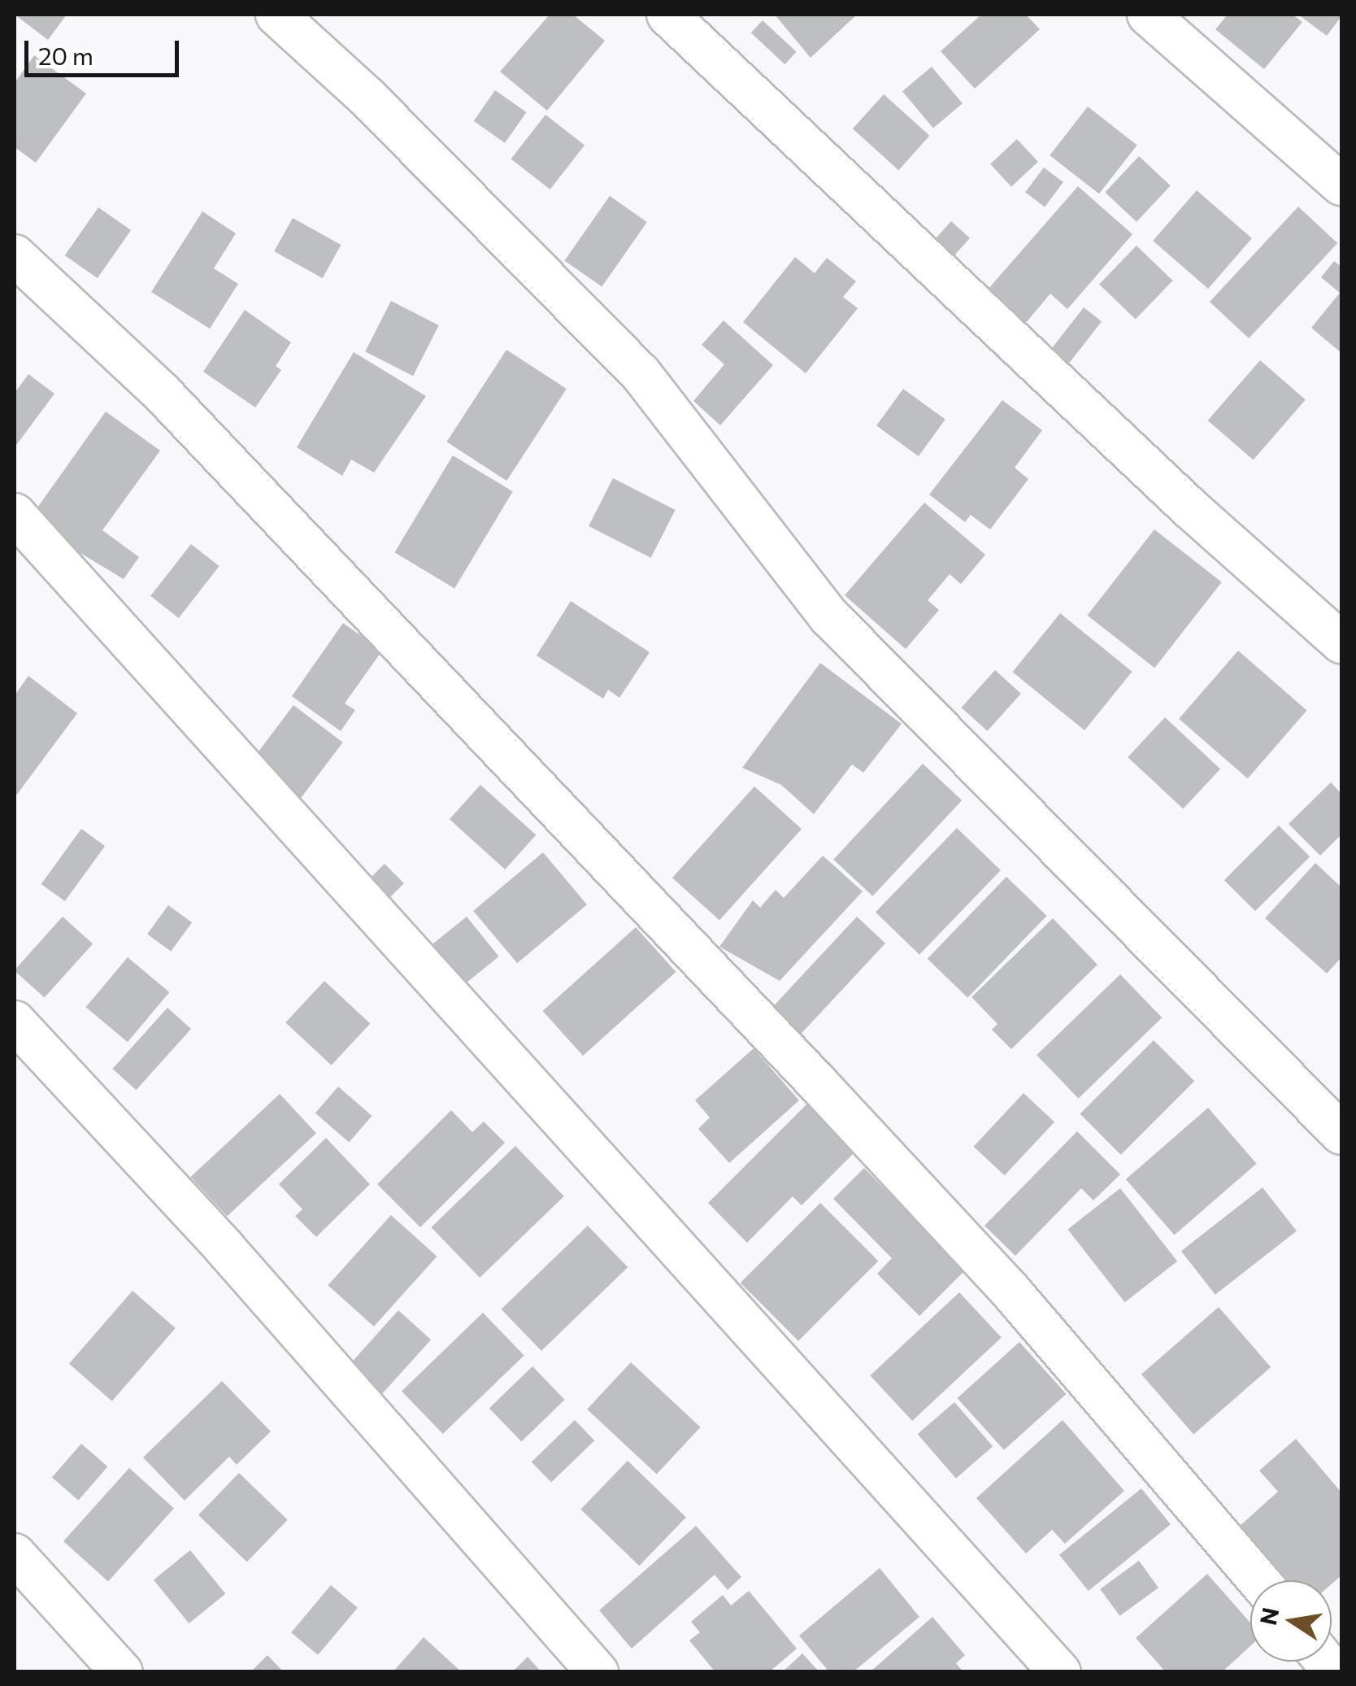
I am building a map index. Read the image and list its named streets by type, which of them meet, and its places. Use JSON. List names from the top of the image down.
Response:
{
  "scale_bar": "20 m",
  "north": "left"
}
